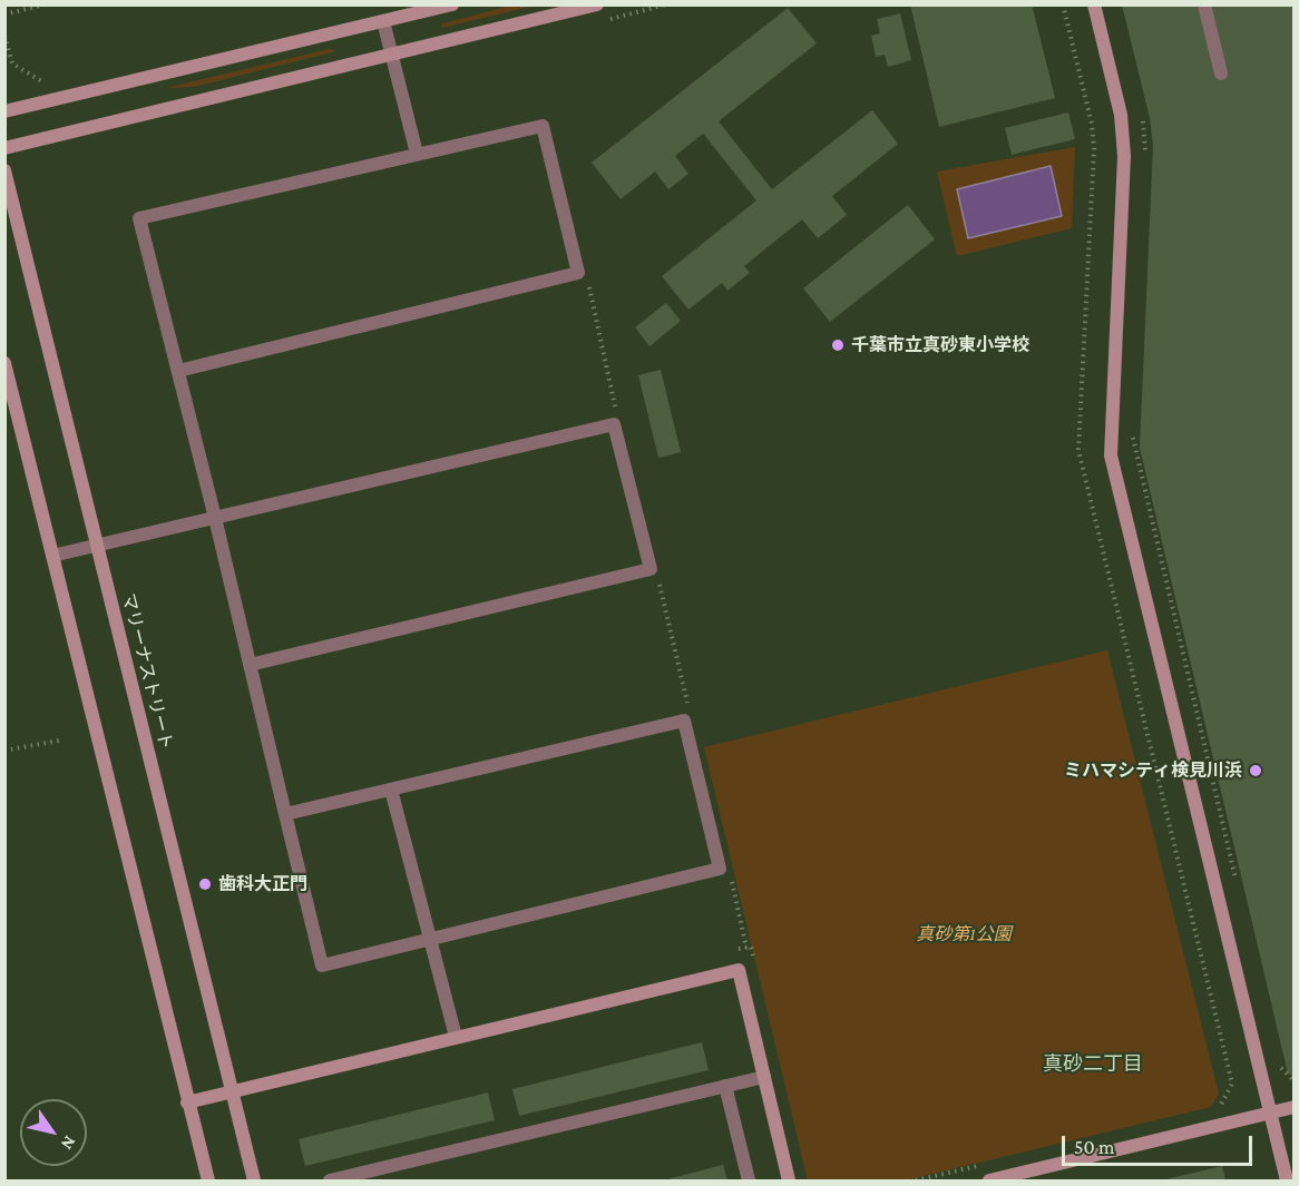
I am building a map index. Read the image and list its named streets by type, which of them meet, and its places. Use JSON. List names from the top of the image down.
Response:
{
  "streets": {
    "street": ["マリーナストリート"]
  },
  "districts": ["真砂二丁目"],
  "parks": ["真砂第1公園"],
  "places": ["千葉市立真砂東小学校", "ミハマシティ検見川浜", "歯科大正門"],
  "scale_bar": "50 m",
  "north": "bottom right"
}
